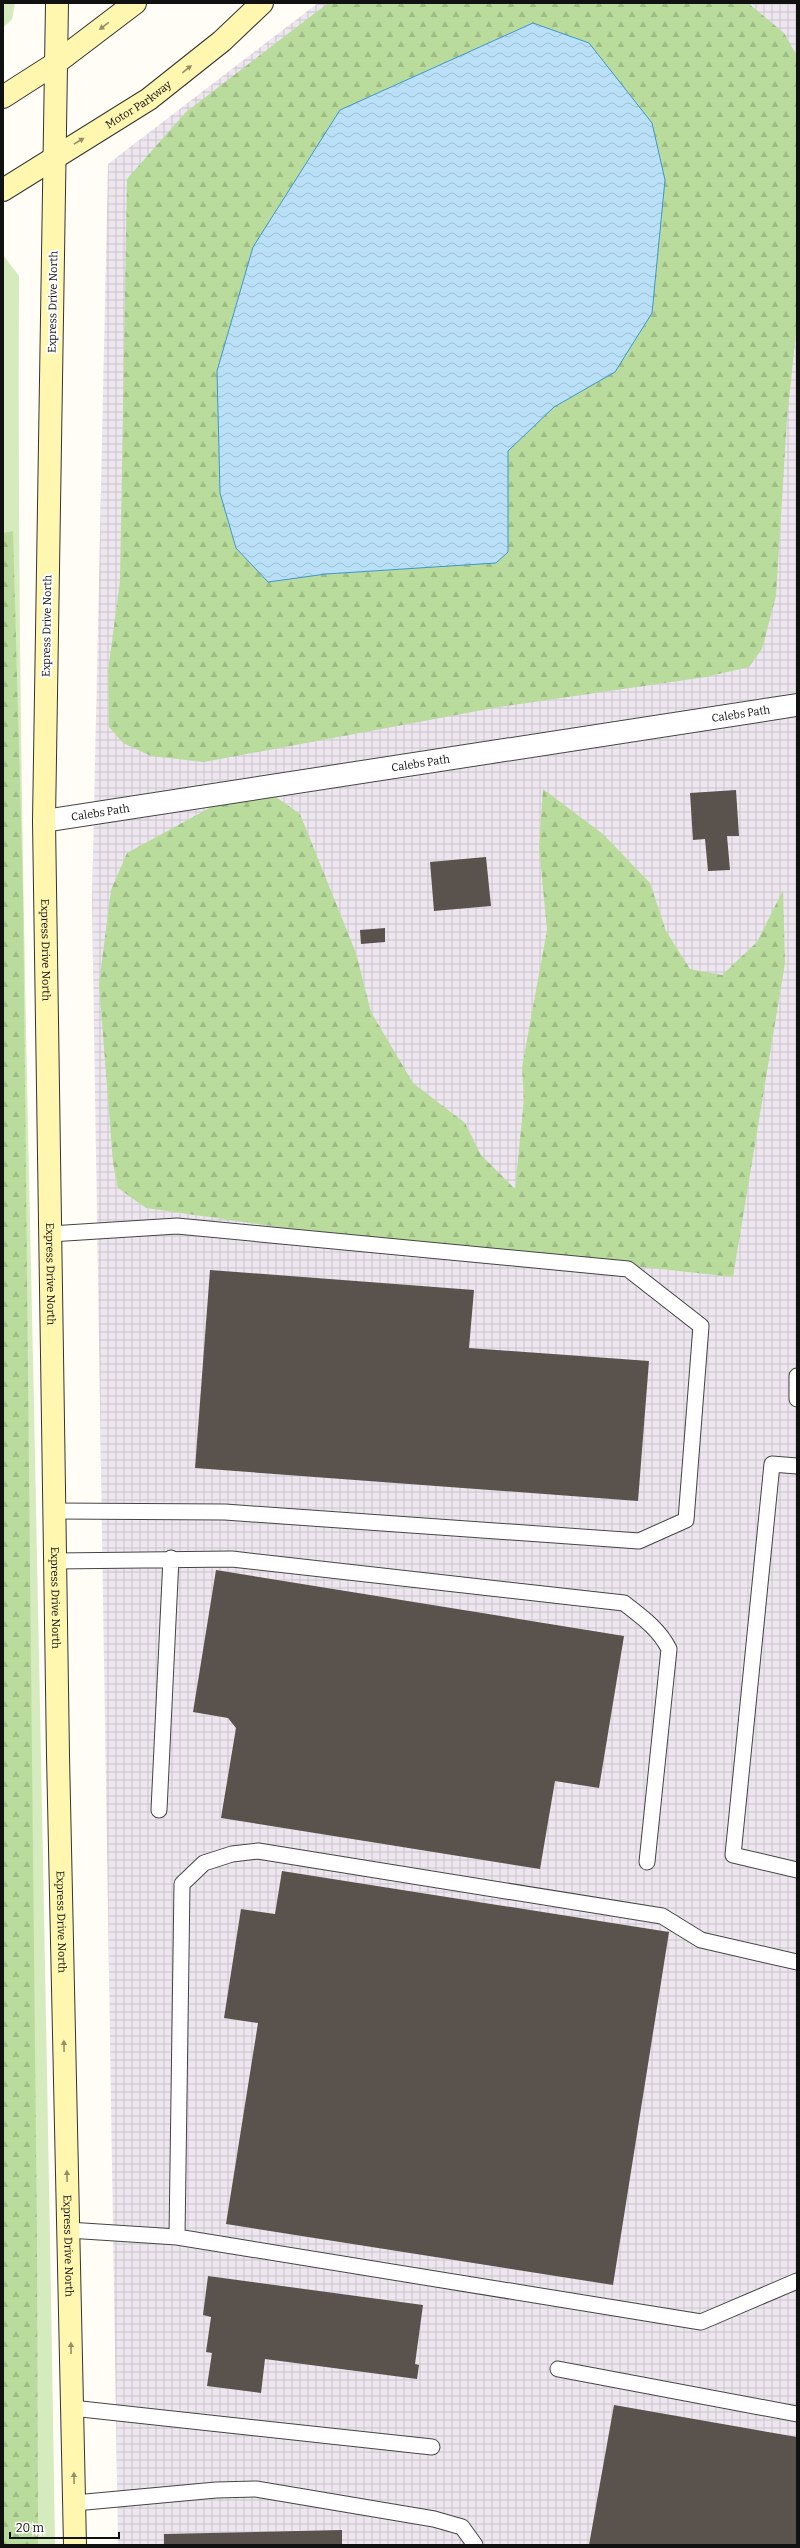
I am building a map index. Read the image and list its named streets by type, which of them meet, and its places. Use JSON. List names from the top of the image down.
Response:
{
  "streets": {
    "main road": ["Motor Parkway", "Express Drive North"],
    "street": ["Calebs Path"]
  },
  "crossings": [
    ["Motor Parkway", "Express Drive North"],
    ["Express Drive North", "Calebs Path"]
  ],
  "one_way": ["Express Drive North"],
  "scale_bar": "20 m"
}
